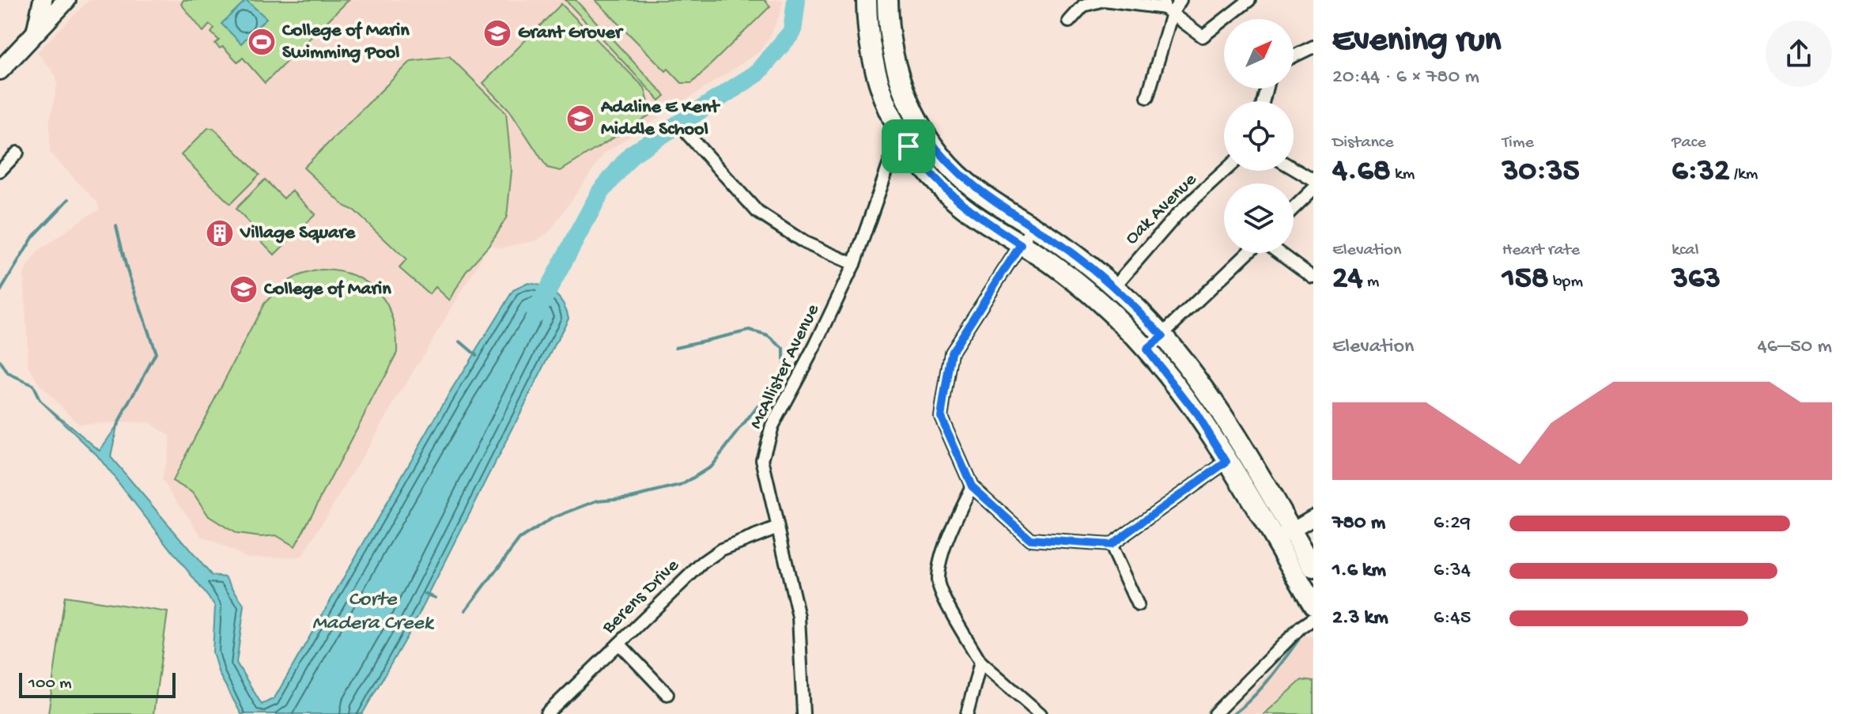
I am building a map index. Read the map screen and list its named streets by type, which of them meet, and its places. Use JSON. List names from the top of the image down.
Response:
{
  "streets": {
    "street": ["Oak Avenue", "McAllister Avenue", "Berens Drive"]
  },
  "crossings": [
    ["McAllister Avenue", "Berens Drive"]
  ],
  "water": ["Corte Madera Creek"],
  "places": {
    "school or university": ["Grant Grover", "Adaline E Kent Middle School", "College of Marin"],
    "sports": ["College of Marin Swimming Pool"],
    "building": ["Village Square"]
  },
  "scale_bar": "100 m",
  "north": "top right",
  "page": {
    "heading": ["Evening run", "20:44 · 6 × 780 m"],
    "stats": [
      ["Distance", "4.68 km"],
      ["Time", "30:35"],
      ["Pace", "6:32 /km"],
      ["Elevation", "24 m"],
      ["Heart rate", "158 bpm"],
      ["kcal", "363"]
    ],
    "chart": ["Elevation", "46–50 m"],
    "list": [
      {
        "name": "780 m",
        "note": "6:29"
      },
      {
        "name": "1.6 km",
        "note": "6:34"
      },
      {
        "name": "2.3 km",
        "note": "6:45"
      }
    ],
    "scale": "100 m"
  }
}
